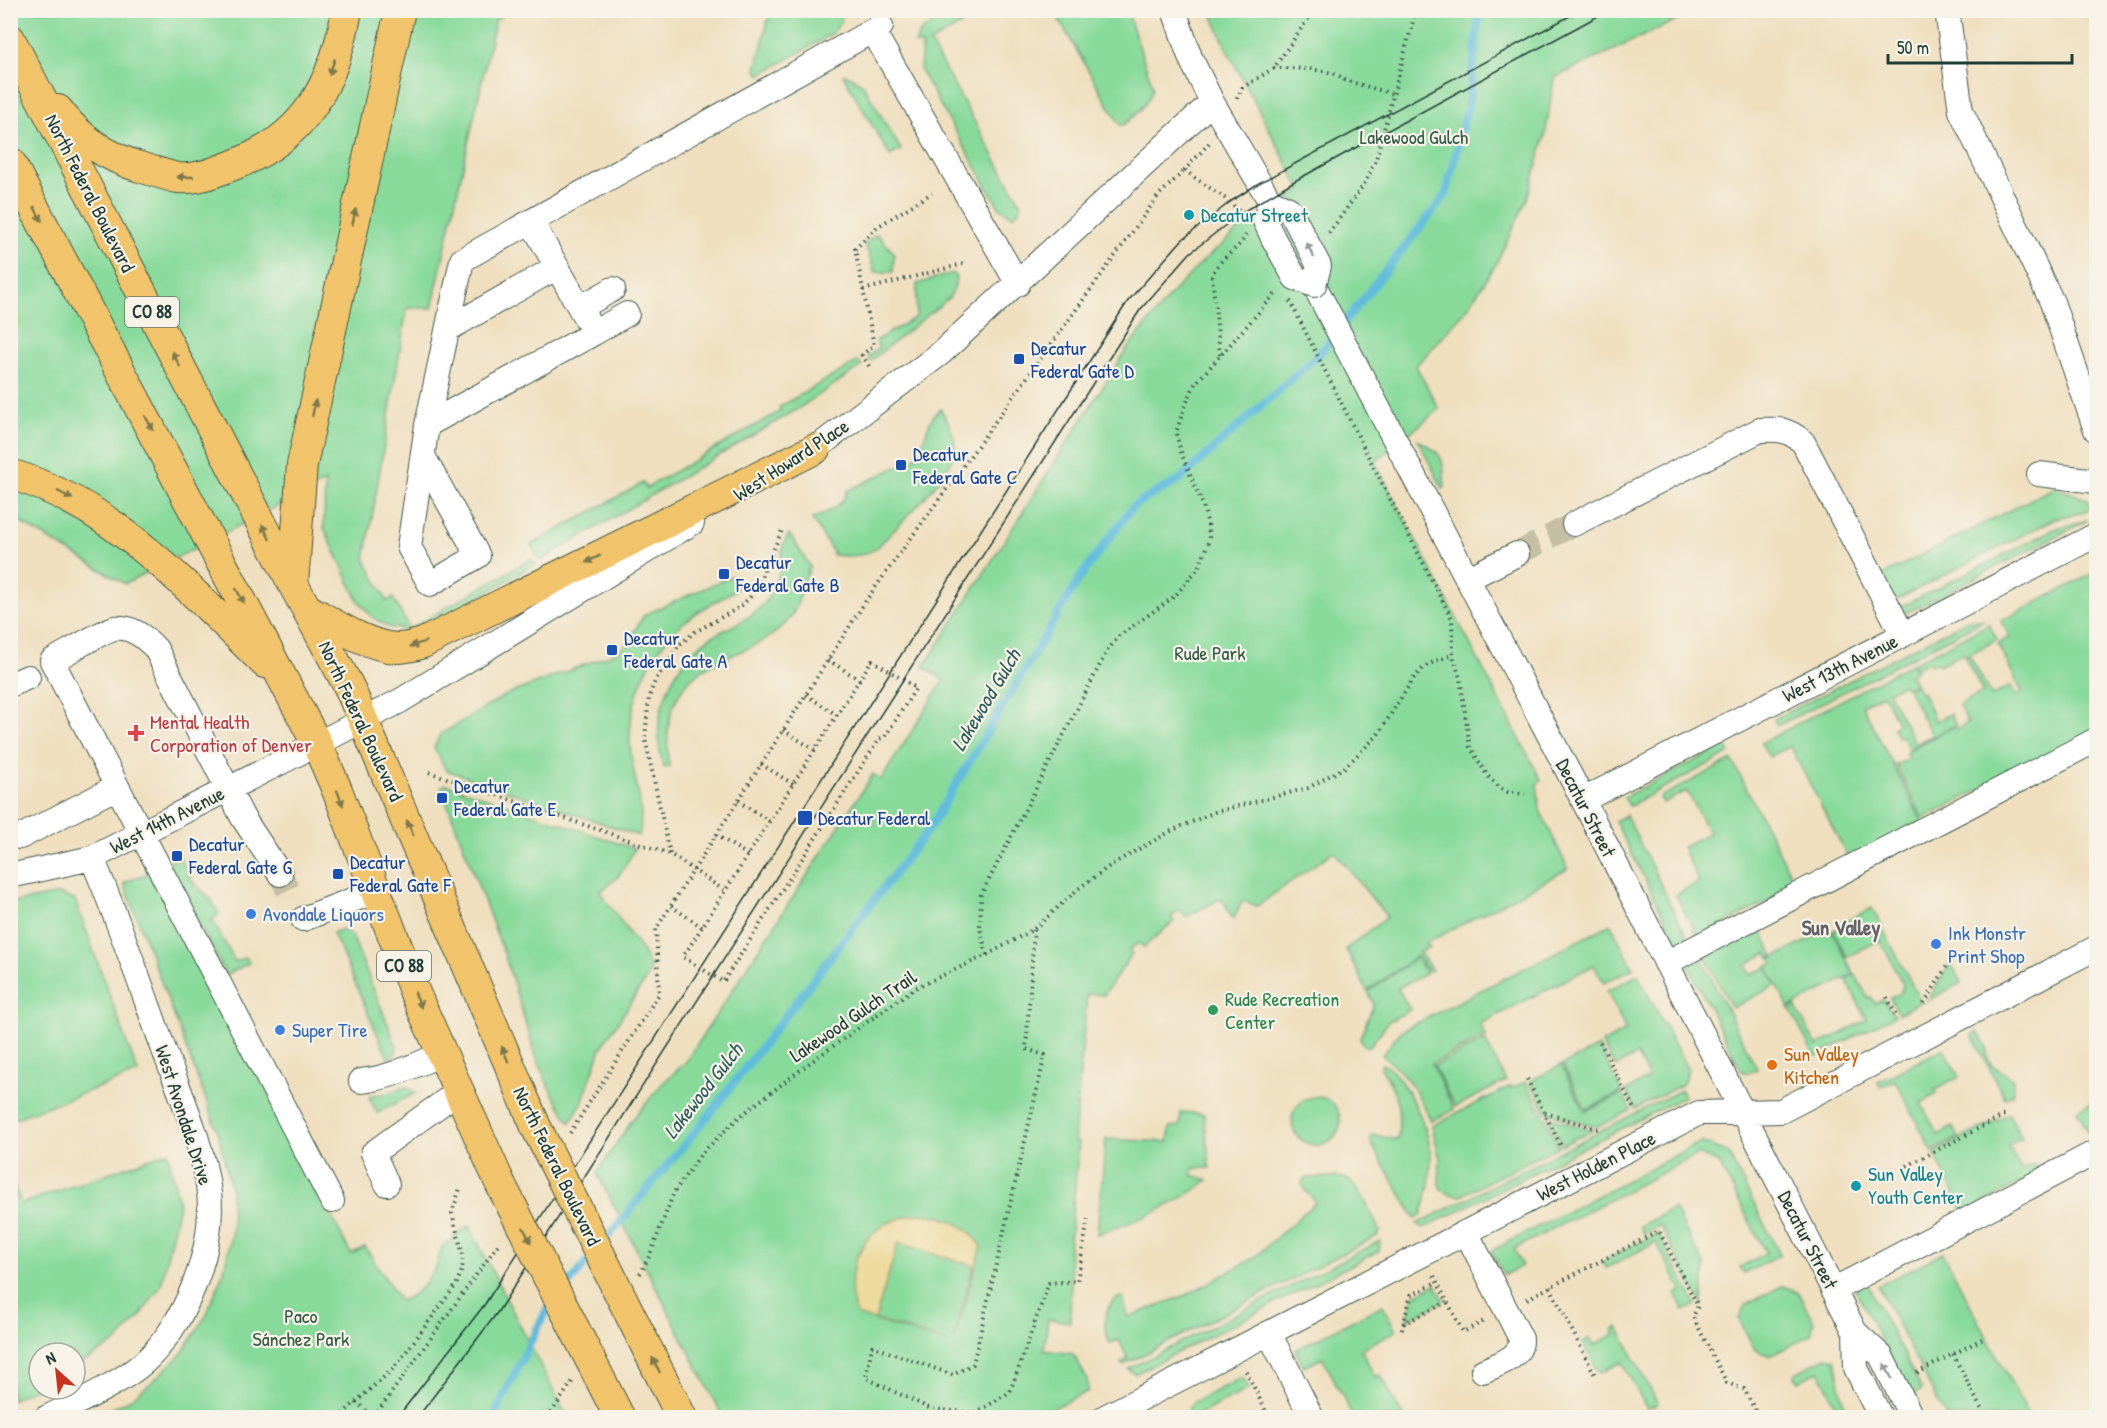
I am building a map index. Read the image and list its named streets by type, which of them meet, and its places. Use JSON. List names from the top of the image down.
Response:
{
  "streets": {
    "main road": ["North Federal Boulevard", "CO 88"],
    "street": [
      "West Howard Place",
      "West 13th Avenue",
      "Decatur Street",
      "West 14th Avenue",
      "West Avondale Drive",
      "West Holden Place"
    ],
    "path": ["Lakewood Gulch Trail"]
  },
  "crossings": [
    ["North Federal Boulevard", "West Howard Place"],
    ["CO 88", "West Howard Place"],
    ["CO 88", "West 14th Avenue"],
    ["West Howard Place", "Decatur Street"],
    ["West Howard Place", "West 14th Avenue"],
    ["West 13th Avenue", "Decatur Street"],
    ["Decatur Street", "West Holden Place"],
    ["West 14th Avenue", "West Avondale Drive"]
  ],
  "districts": ["Sun Valley"],
  "water": ["Lakewood Gulch"],
  "parks": ["Lakewood Gulch", "Rude Park", "Paco Sánchez Park"],
  "places": {
    "other": [
      "Decatur Street",
      "Avondale Liquors",
      "Ink Monstr Print Shop",
      "Rude Recreation Center",
      "Super Tire",
      "Sun Valley Kitchen",
      "Sun Valley Youth Center"
    ],
    "transit": [
      "Decatur Federal Gate D",
      "Decatur Federal Gate C",
      "Decatur Federal Gate B",
      "Decatur Federal Gate A",
      "Decatur Federal Gate E",
      "Decatur Federal",
      "Decatur Federal Gate G",
      "Decatur Federal Gate F"
    ],
    "health": ["Mental Health Corporation of Denver"]
  },
  "scale_bar": "50 m",
  "north": "top left"
}
